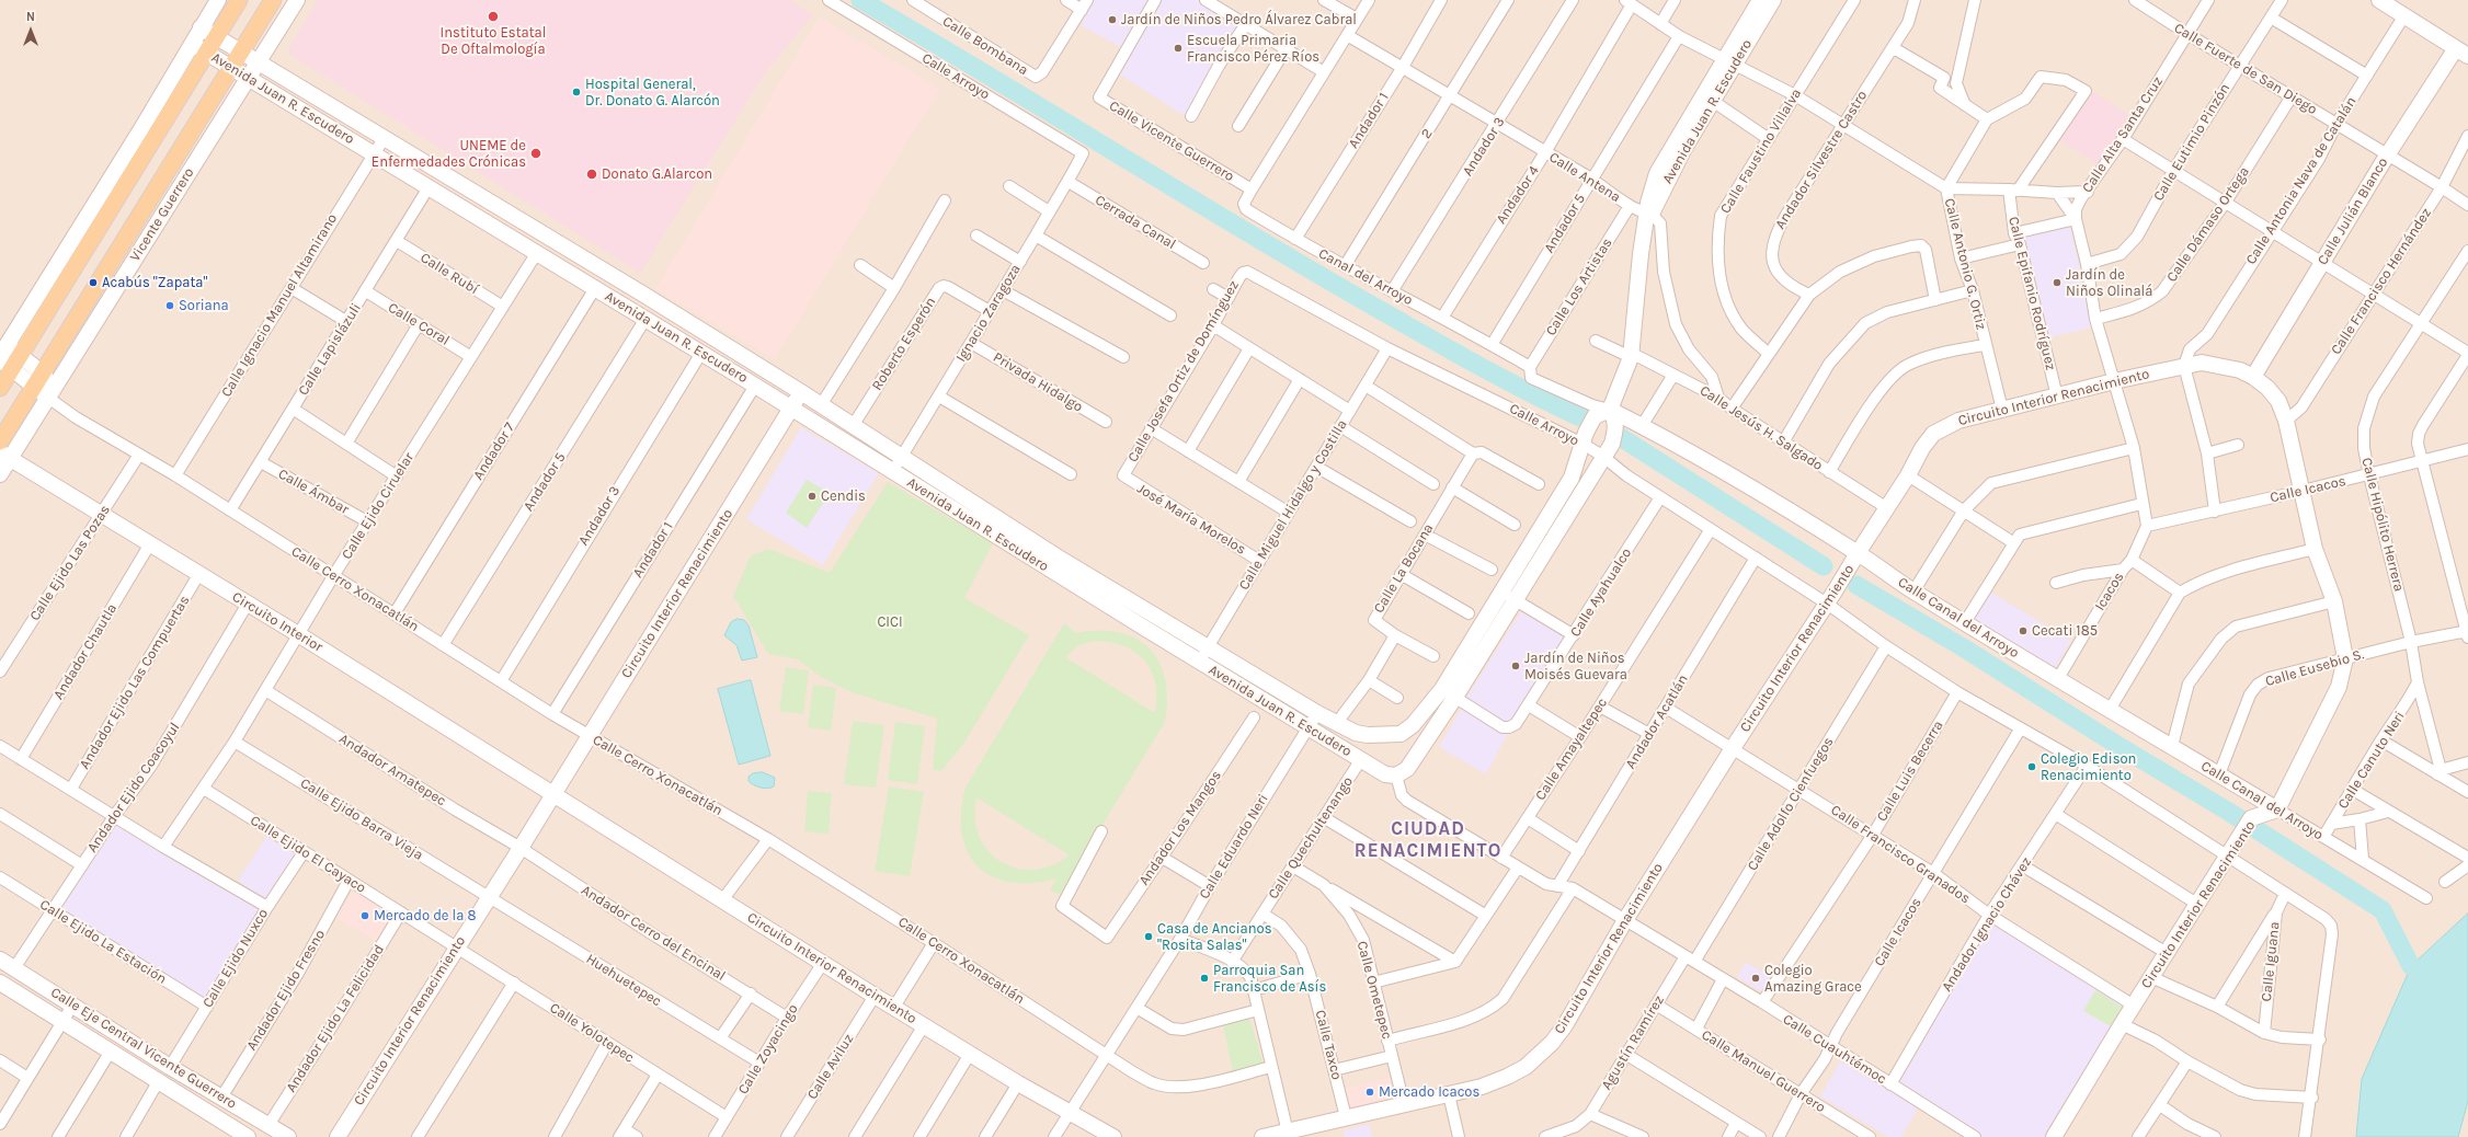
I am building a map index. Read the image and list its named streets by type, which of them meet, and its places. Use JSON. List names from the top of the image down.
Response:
{
  "streets": {
    "main road": [
      "Avenida Juan R. Escudero",
      "Calle Julián Blanco",
      "Vicente Guerrero",
      "Circuito Interior Renacimiento",
      "Calle Cerro Xonacatlán",
      "Calle Canal del Arroyo",
      "Circuito Interior",
      "Calle Eje Central Vicente Guerrero"
    ],
    "street": [
      "Calle Bombana",
      "Calle Fuerte de San Diego",
      "Calle Arroyo",
      "Andador 1",
      "2",
      "Calle Alta Santa Cruz",
      "Calle Vicente Guerrero",
      "Calle Eutimio Pinzón",
      "Andador 3",
      "Calle Faustino Villalva",
      "Andador Silvestre Castro",
      "Calle Antena",
      "Calle Antonia Nava de Catalán",
      "Andador 4",
      "Cerrada Canal",
      "Andador 5",
      "Calle Dámaso Ortega",
      "Calle Antonio G. Ortiz",
      "Calle Rubí",
      "Canal del Arroyo",
      "Calle Francisco Hernández",
      "Calle Los Artistas",
      "Calle Epifanio Rodríguez",
      "Calle Ignacio Manuel Altamirano",
      "Ignacio Zaragoza",
      "Calle Coral",
      "Roberto Esperón",
      "Calle Lapislázuli",
      "Calle Josefa Ortiz de Domínguez",
      "Privada Hidalgo",
      "Calle Jesús H. Salgado",
      "Andador 7",
      "Calle Icacos",
      "Calle Ámbar",
      "Calle Miguel Hidalgo y Costilla",
      "Calle Ejido Ciruelar",
      "José María Morelos",
      "Calle Hipólito Herrera",
      "Calle Ejido Las Pozas",
      "Calle La Bocana",
      "Icacos",
      "Calle Ayahualco",
      "Andador Chautla",
      "Calle Eusebio S.",
      "Andador Ejido Las Compuertas",
      "Andador Acatlán",
      "Calle Amayaltepec",
      "Calle Canuto Neri",
      "Andador Amatepec",
      "Calle Luis Becerra",
      "Andador Ejido Coacoyul",
      "Calle Adolfo Cienfuegos",
      "Calle Ejido Barra Vieja",
      "Andador Los Mangos",
      "Calle Quechultenango",
      "Calle Eduardo Neri",
      "Calle Ejido El Cayaco",
      "Calle Francisco Granados",
      "Andador Ignacio Chávez",
      "Andador Cerro del Encinal",
      "Calle Ejido La Estación",
      "Calle Ejido Nuxco",
      "Calle Iguana",
      "Huehuetepec",
      "Andador Ejido Fresno",
      "Calle Ometepec",
      "Andador Ejido La Felicidad",
      "Calle Yolotepec",
      "Agustín Ramírez",
      "Calle Taxco",
      "Calle Zoyacingo",
      "Calle Cuauhtémoc",
      "Calle Aviluz",
      "Calle Manuel Guerrero"
    ]
  },
  "crossings": [
    ["Calle Fuerte de San Diego", "Calle Alta Santa Cruz"],
    ["Calle Fuerte de San Diego", "Calle Eutimio Pinzón"],
    ["Calle Fuerte de San Diego", "Calle Antonia Nava de Catalán"],
    ["Calle Fuerte de San Diego", "Calle Julián Blanco"],
    ["Calle Fuerte de San Diego", "Calle Dámaso Ortega"],
    ["Calle Fuerte de San Diego", "Calle Francisco Hernández"],
    ["Calle Arroyo", "Ignacio Zaragoza"],
    ["Calle Arroyo", "Calle Josefa Ortiz de Domínguez"],
    ["Calle Arroyo", "Circuito Interior Renacimiento"],
    ["Calle Arroyo", "Calle Miguel Hidalgo y Costilla"],
    ["Calle Arroyo", "Calle Ayahualco"],
    ["Calle Arroyo", "Andador Acatlán"],
    ["Calle Arroyo", "Calle Amayaltepec"],
    ["Avenida Juan R. Escudero", "Andador 1"],
    ["Avenida Juan R. Escudero", "Andador 3"],
    ["Avenida Juan R. Escudero", "Calle Antena"],
    ["Avenida Juan R. Escudero", "Vicente Guerrero"],
    ["Avenida Juan R. Escudero", "Andador 5"],
    ["Avenida Juan R. Escudero", "Calle Ignacio Manuel Altamirano"],
    ["Avenida Juan R. Escudero", "Ignacio Zaragoza"],
    ["Avenida Juan R. Escudero", "Roberto Esperón"],
    ["Avenida Juan R. Escudero", "Calle Lapislázuli"],
    ["Avenida Juan R. Escudero", "Circuito Interior Renacimiento"],
    ["Avenida Juan R. Escudero", "Calle Jesús H. Salgado"],
    ["Avenida Juan R. Escudero", "Andador 7"],
    ["Avenida Juan R. Escudero", "Calle Miguel Hidalgo y Costilla"],
    ["Avenida Juan R. Escudero", "Calle Ejido Ciruelar"],
    ["Avenida Juan R. Escudero", "Calle La Bocana"],
    ["Avenida Juan R. Escudero", "Calle Canal del Arroyo"],
    ["Avenida Juan R. Escudero", "Calle Quechultenango"],
    ["Avenida Juan R. Escudero", "Calle Eduardo Neri"],
    ["Andador 1", "Calle Antena"],
    ["Andador 1", "Canal del Arroyo"],
    ["Andador 1", "Calle Cerro Xonacatlán"],
    ["2", "Calle Antena"],
    ["2", "Canal del Arroyo"],
    ["Calle Vicente Guerrero", "Canal del Arroyo"],
    ["Andador 3", "Calle Antena"],
    ["Andador 3", "Canal del Arroyo"],
    ["Andador 3", "Calle Cerro Xonacatlán"],
    ["Calle Antena", "Andador 4"],
    ["Calle Antena", "Andador 5"],
    ["Calle Antena", "Calle Los Artistas"],
    ["Calle Antonia Nava de Catalán", "Circuito Interior Renacimiento"],
    ["Andador 4", "Canal del Arroyo"],
    ["Calle Julián Blanco", "Circuito Interior Renacimiento"],
    ["Vicente Guerrero", "Calle Cerro Xonacatlán"],
    ["Vicente Guerrero", "Circuito Interior"],
    ["Cerrada Canal", "Ignacio Zaragoza"],
    ["Andador 5", "Canal del Arroyo"],
    ["Andador 5", "Calle Cerro Xonacatlán"],
    ["Andador 5", "Calle Canal del Arroyo"],
    ["Calle Antonio G. Ortiz", "Circuito Interior Renacimiento"],
    ["Calle Rubí", "Calle Lapislázuli"],
    ["Calle Rubí", "Calle Ejido Ciruelar"],
    ["Canal del Arroyo", "Calle Canal del Arroyo"],
    ["Calle Francisco Hernández", "Circuito Interior Renacimiento"],
    ["Calle Los Artistas", "Calle Canal del Arroyo"],
    ["Calle Epifanio Rodríguez", "Circuito Interior Renacimiento"],
    ["Calle Ignacio Manuel Altamirano", "Calle Cerro Xonacatlán"],
    ["Ignacio Zaragoza", "Roberto Esperón"],
    ["Ignacio Zaragoza", "Privada Hidalgo"],
    ["Calle Coral", "Calle Lapislázuli"],
    ["Calle Coral", "Calle Ejido Ciruelar"],
    ["Calle Lapislázuli", "Calle Ámbar"],
    ["Calle Lapislázuli", "Calle Cerro Xonacatlán"],
    ["Calle Josefa Ortiz de Domínguez", "José María Morelos"],
    ["Circuito Interior Renacimiento", "Calle Jesús H. Salgado"],
    ["Circuito Interior Renacimiento", "Calle Icacos"],
    ["Circuito Interior Renacimiento", "Calle Cerro Xonacatlán"],
    ["Circuito Interior Renacimiento", "Calle Canal del Arroyo"],
    ["Circuito Interior Renacimiento", "Circuito Interior"],
    ["Circuito Interior Renacimiento", "Calle Eusebio S."],
    ["Circuito Interior Renacimiento", "Andador Amatepec"],
    ["Circuito Interior Renacimiento", "Calle Ejido Barra Vieja"],
    ["Circuito Interior Renacimiento", "Calle Eduardo Neri"],
    ["Circuito Interior Renacimiento", "Calle Ejido El Cayaco"],
    ["Circuito Interior Renacimiento", "Calle Francisco Granados"],
    ["Circuito Interior Renacimiento", "Andador Cerro del Encinal"],
    ["Circuito Interior Renacimiento", "Huehuetepec"],
    ["Circuito Interior Renacimiento", "Calle Ometepec"],
    ["Circuito Interior Renacimiento", "Calle Yolotepec"],
    ["Circuito Interior Renacimiento", "Calle Taxco"],
    ["Circuito Interior Renacimiento", "Calle Zoyacingo"],
    ["Circuito Interior Renacimiento", "Calle Cuauhtémoc"],
    ["Circuito Interior Renacimiento", "Calle Aviluz"],
    ["Andador 7", "Calle Cerro Xonacatlán"],
    ["Calle Icacos", "Calle Hipólito Herrera"],
    ["Calle Icacos", "Icacos"],
    ["Calle Icacos", "Calle Francisco Granados"],
    ["Calle Icacos", "Calle Cuauhtémoc"],
    ["Calle Icacos", "Calle Manuel Guerrero"],
    ["Calle Ámbar", "Calle Ejido Ciruelar"],
    ["Calle Miguel Hidalgo y Costilla", "José María Morelos"],
    ["Calle Ejido Ciruelar", "Calle Cerro Xonacatlán"],
    ["Calle Ejido Ciruelar", "Circuito Interior"],
    ["Calle Ejido Ciruelar", "Andador Amatepec"],
    ["Calle Ejido Ciruelar", "Calle Ejido Barra Vieja"],
    ["Calle Ejido Ciruelar", "Calle Ejido El Cayaco"],
    ["Calle Hipólito Herrera", "Calle Eusebio S."],
    ["Calle Hipólito Herrera", "Calle Canuto Neri"],
    ["Calle Ejido Las Pozas", "Calle Cerro Xonacatlán"],
    ["Calle Ejido Las Pozas", "Circuito Interior"],
    ["Calle Cerro Xonacatlán", "Calle Eduardo Neri"],
    ["Icacos", "Calle Canal del Arroyo"],
    ["Calle Canal del Arroyo", "Calle Eusebio S."],
    ["Calle Canal del Arroyo", "Calle Canuto Neri"],
    ["Circuito Interior", "Andador Chautla"],
    ["Circuito Interior", "Andador Ejido Las Compuertas"],
    ["Circuito Interior", "Andador Ejido Coacoyul"],
    ["Andador Acatlán", "Calle Francisco Granados"],
    ["Andador Amatepec", "Andador Cerro del Encinal"],
    ["Calle Luis Becerra", "Calle Francisco Granados"],
    ["Calle Luis Becerra", "Calle Cuauhtémoc"],
    ["Andador Ejido Coacoyul", "Calle Ejido La Estación"],
    ["Andador Ejido Coacoyul", "Calle Eje Central Vicente Guerrero"],
    ["Calle Adolfo Cienfuegos", "Calle Francisco Granados"],
    ["Calle Adolfo Cienfuegos", "Agustín Ramírez"],
    ["Calle Adolfo Cienfuegos", "Calle Cuauhtémoc"],
    ["Calle Ejido Barra Vieja", "Huehuetepec"],
    ["Calle Quechultenango", "Calle Ometepec"],
    ["Calle Quechultenango", "Calle Taxco"],
    ["Calle Ejido El Cayaco", "Calle Ejido Nuxco"],
    ["Calle Ejido El Cayaco", "Andador Ejido Fresno"],
    ["Calle Ejido El Cayaco", "Andador Ejido La Felicidad"],
    ["Calle Ejido El Cayaco", "Calle Yolotepec"],
    ["Calle Francisco Granados", "Andador Ignacio Chávez"],
    ["Andador Ignacio Chávez", "Calle Cuauhtémoc"],
    ["Andador Cerro del Encinal", "Calle Zoyacingo"],
    ["Calle Ejido La Estación", "Calle Ejido Nuxco"],
    ["Calle Ejido Nuxco", "Calle Eje Central Vicente Guerrero"],
    ["Huehuetepec", "Calle Zoyacingo"],
    ["Andador Ejido Fresno", "Calle Eje Central Vicente Guerrero"],
    ["Andador Ejido La Felicidad", "Calle Eje Central Vicente Guerrero"],
    ["Calle Yolotepec", "Calle Zoyacingo"],
    ["Agustín Ramírez", "Calle Cuauhtémoc"],
    ["Agustín Ramírez", "Calle Manuel Guerrero"]
  ],
  "districts": ["CIUDAD RENACIMIENTO"],
  "parks": ["CICI"],
  "places": [
    "Instituto Estatal De Oftalmología",
    "Jardín de Niños Pedro Álvarez Cabral",
    "Escuela Primaria Francisco Pérez Ríos",
    "Hospital General, Dr. Donato G. Alarcón",
    "UNEME de Enfermedades Crónicas",
    "Donato G.Alarcon",
    "Acabús \"Zapata\"",
    "Jardín de Niños Olinalá",
    "Soriana",
    "Cendis",
    "Cecati 185",
    "Jardín de Niños Moisés Guevara",
    "Colegio Edison Renacimiento",
    "Mercado de la 8",
    "Casa de Ancianos \"Rosita Salas\"",
    "Parroquia San Francisco de Asís",
    "Colegio Amazing Grace",
    "Mercado Icacos"
  ],
  "north": "top"
}
